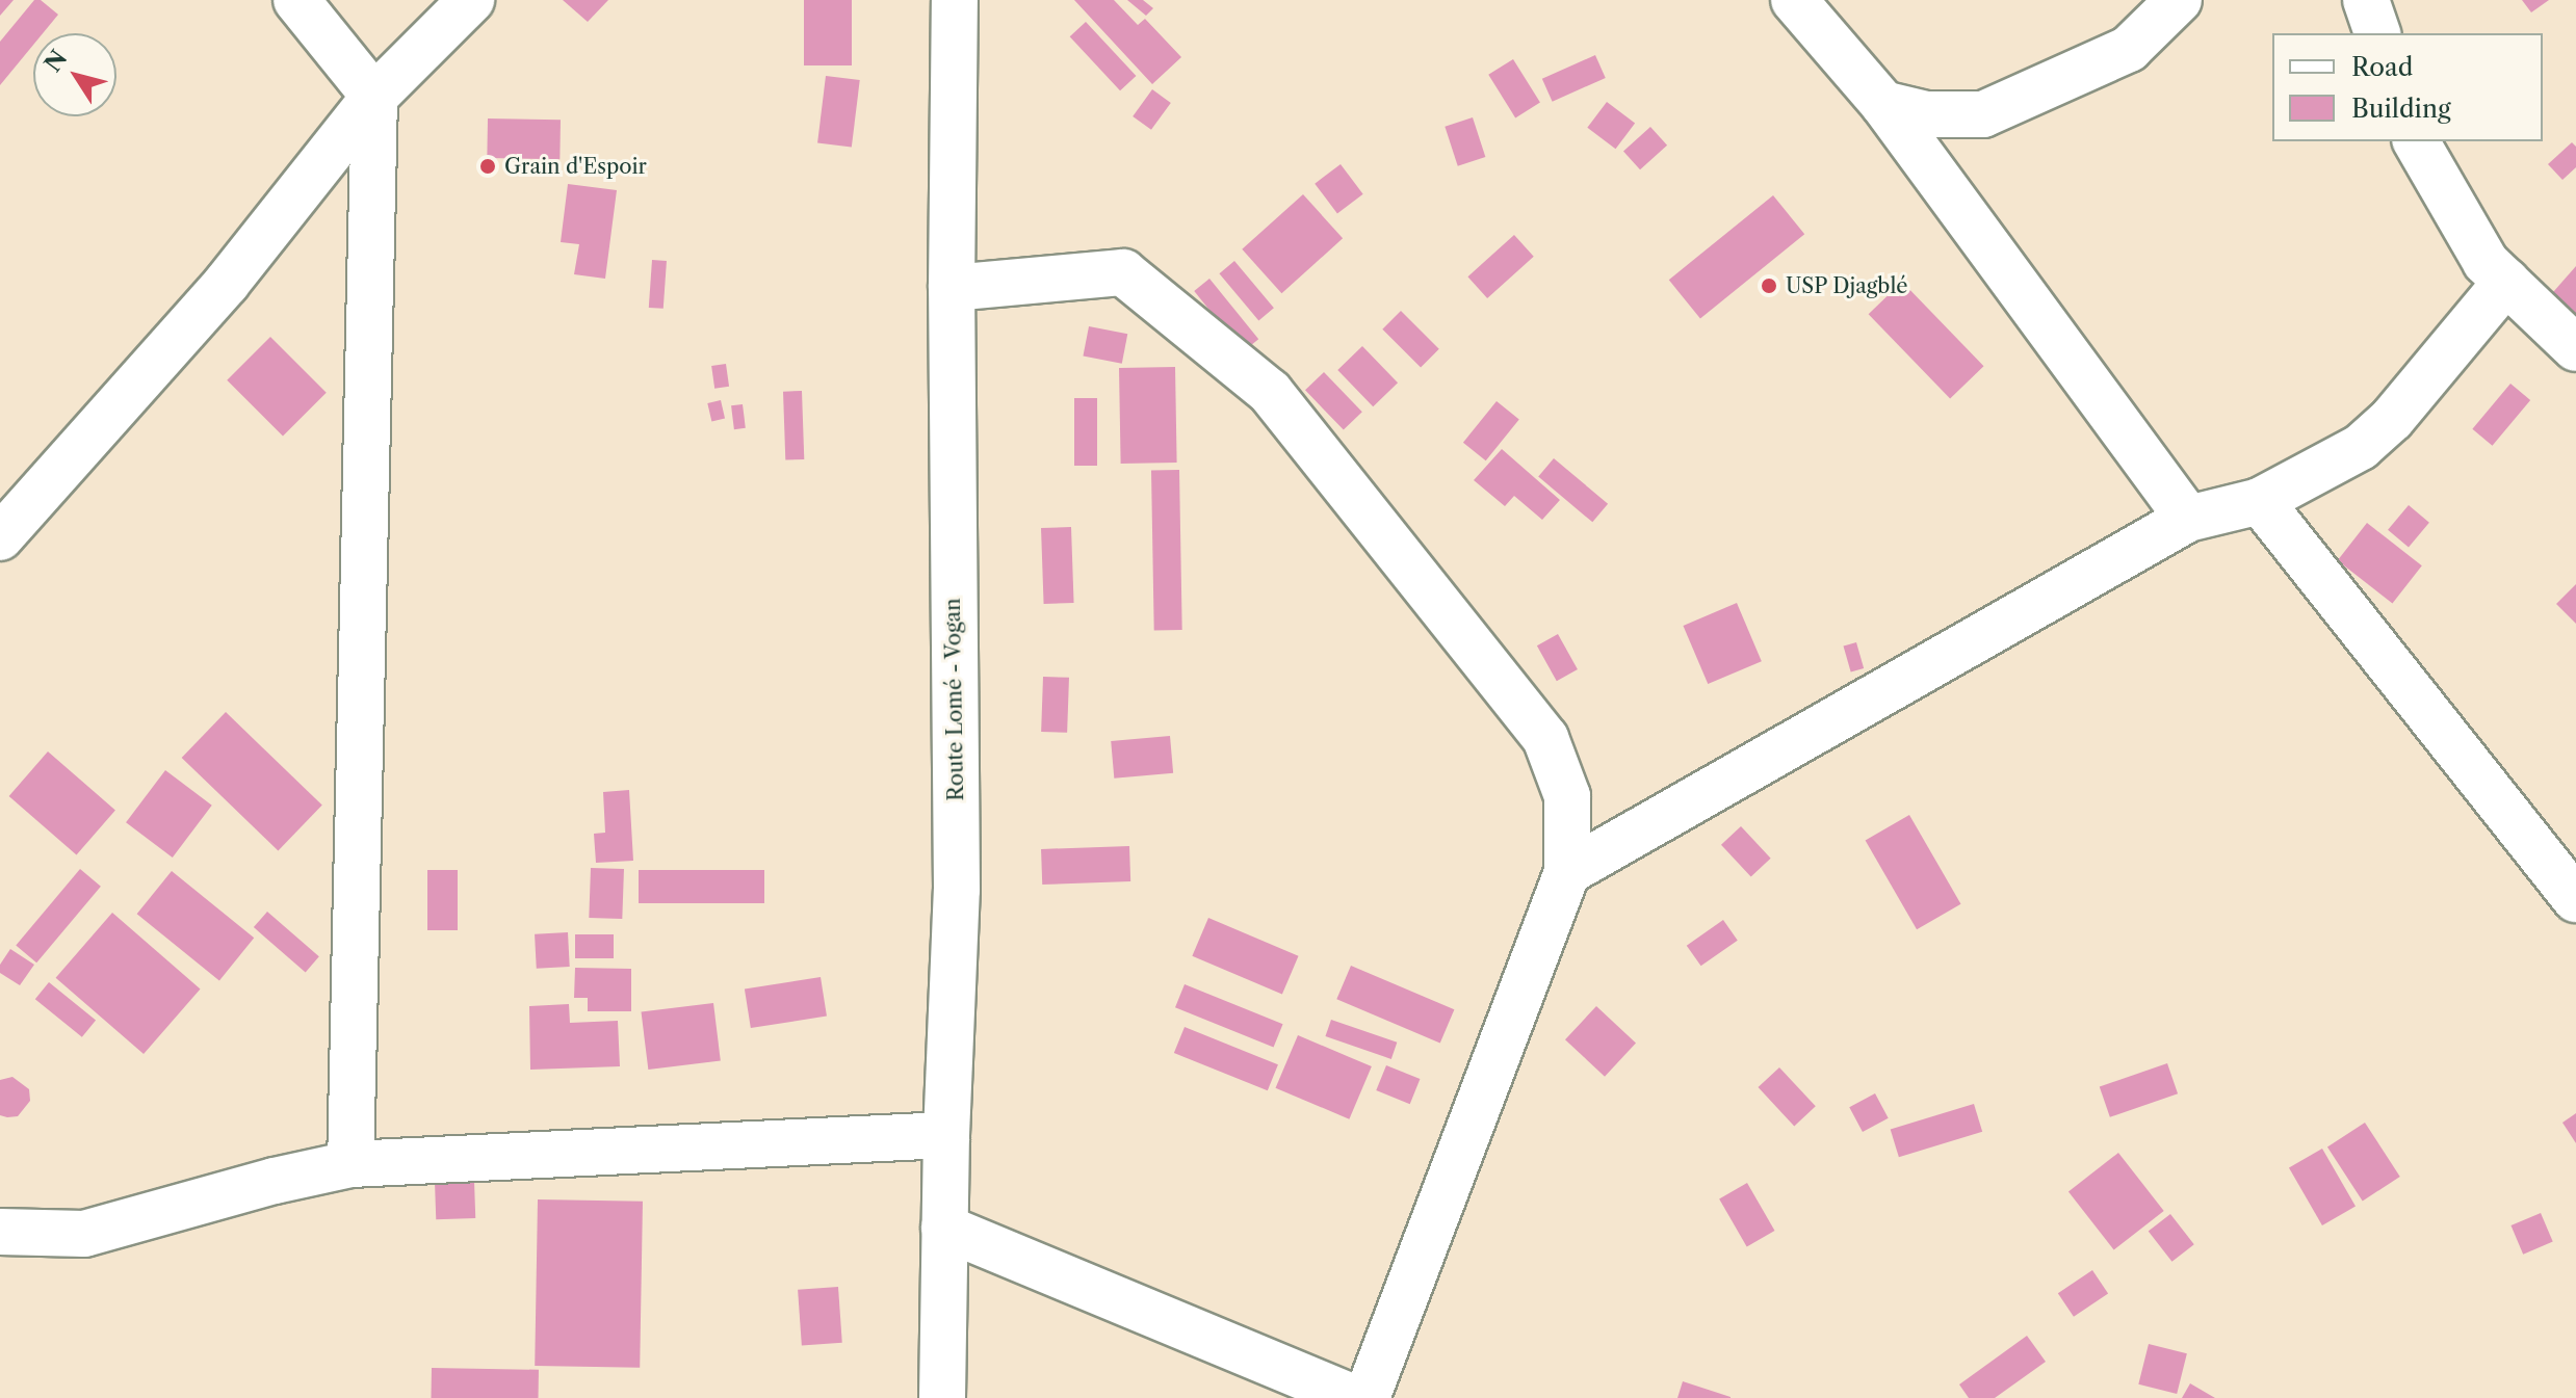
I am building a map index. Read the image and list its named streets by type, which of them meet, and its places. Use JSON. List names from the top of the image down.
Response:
{
  "streets": {
    "street": ["Route Lomé - Vogan"]
  },
  "places": ["Grain d'Espoir", "USP Djagblé"],
  "legend": ["Road", "Building"],
  "north": "top left"
}
